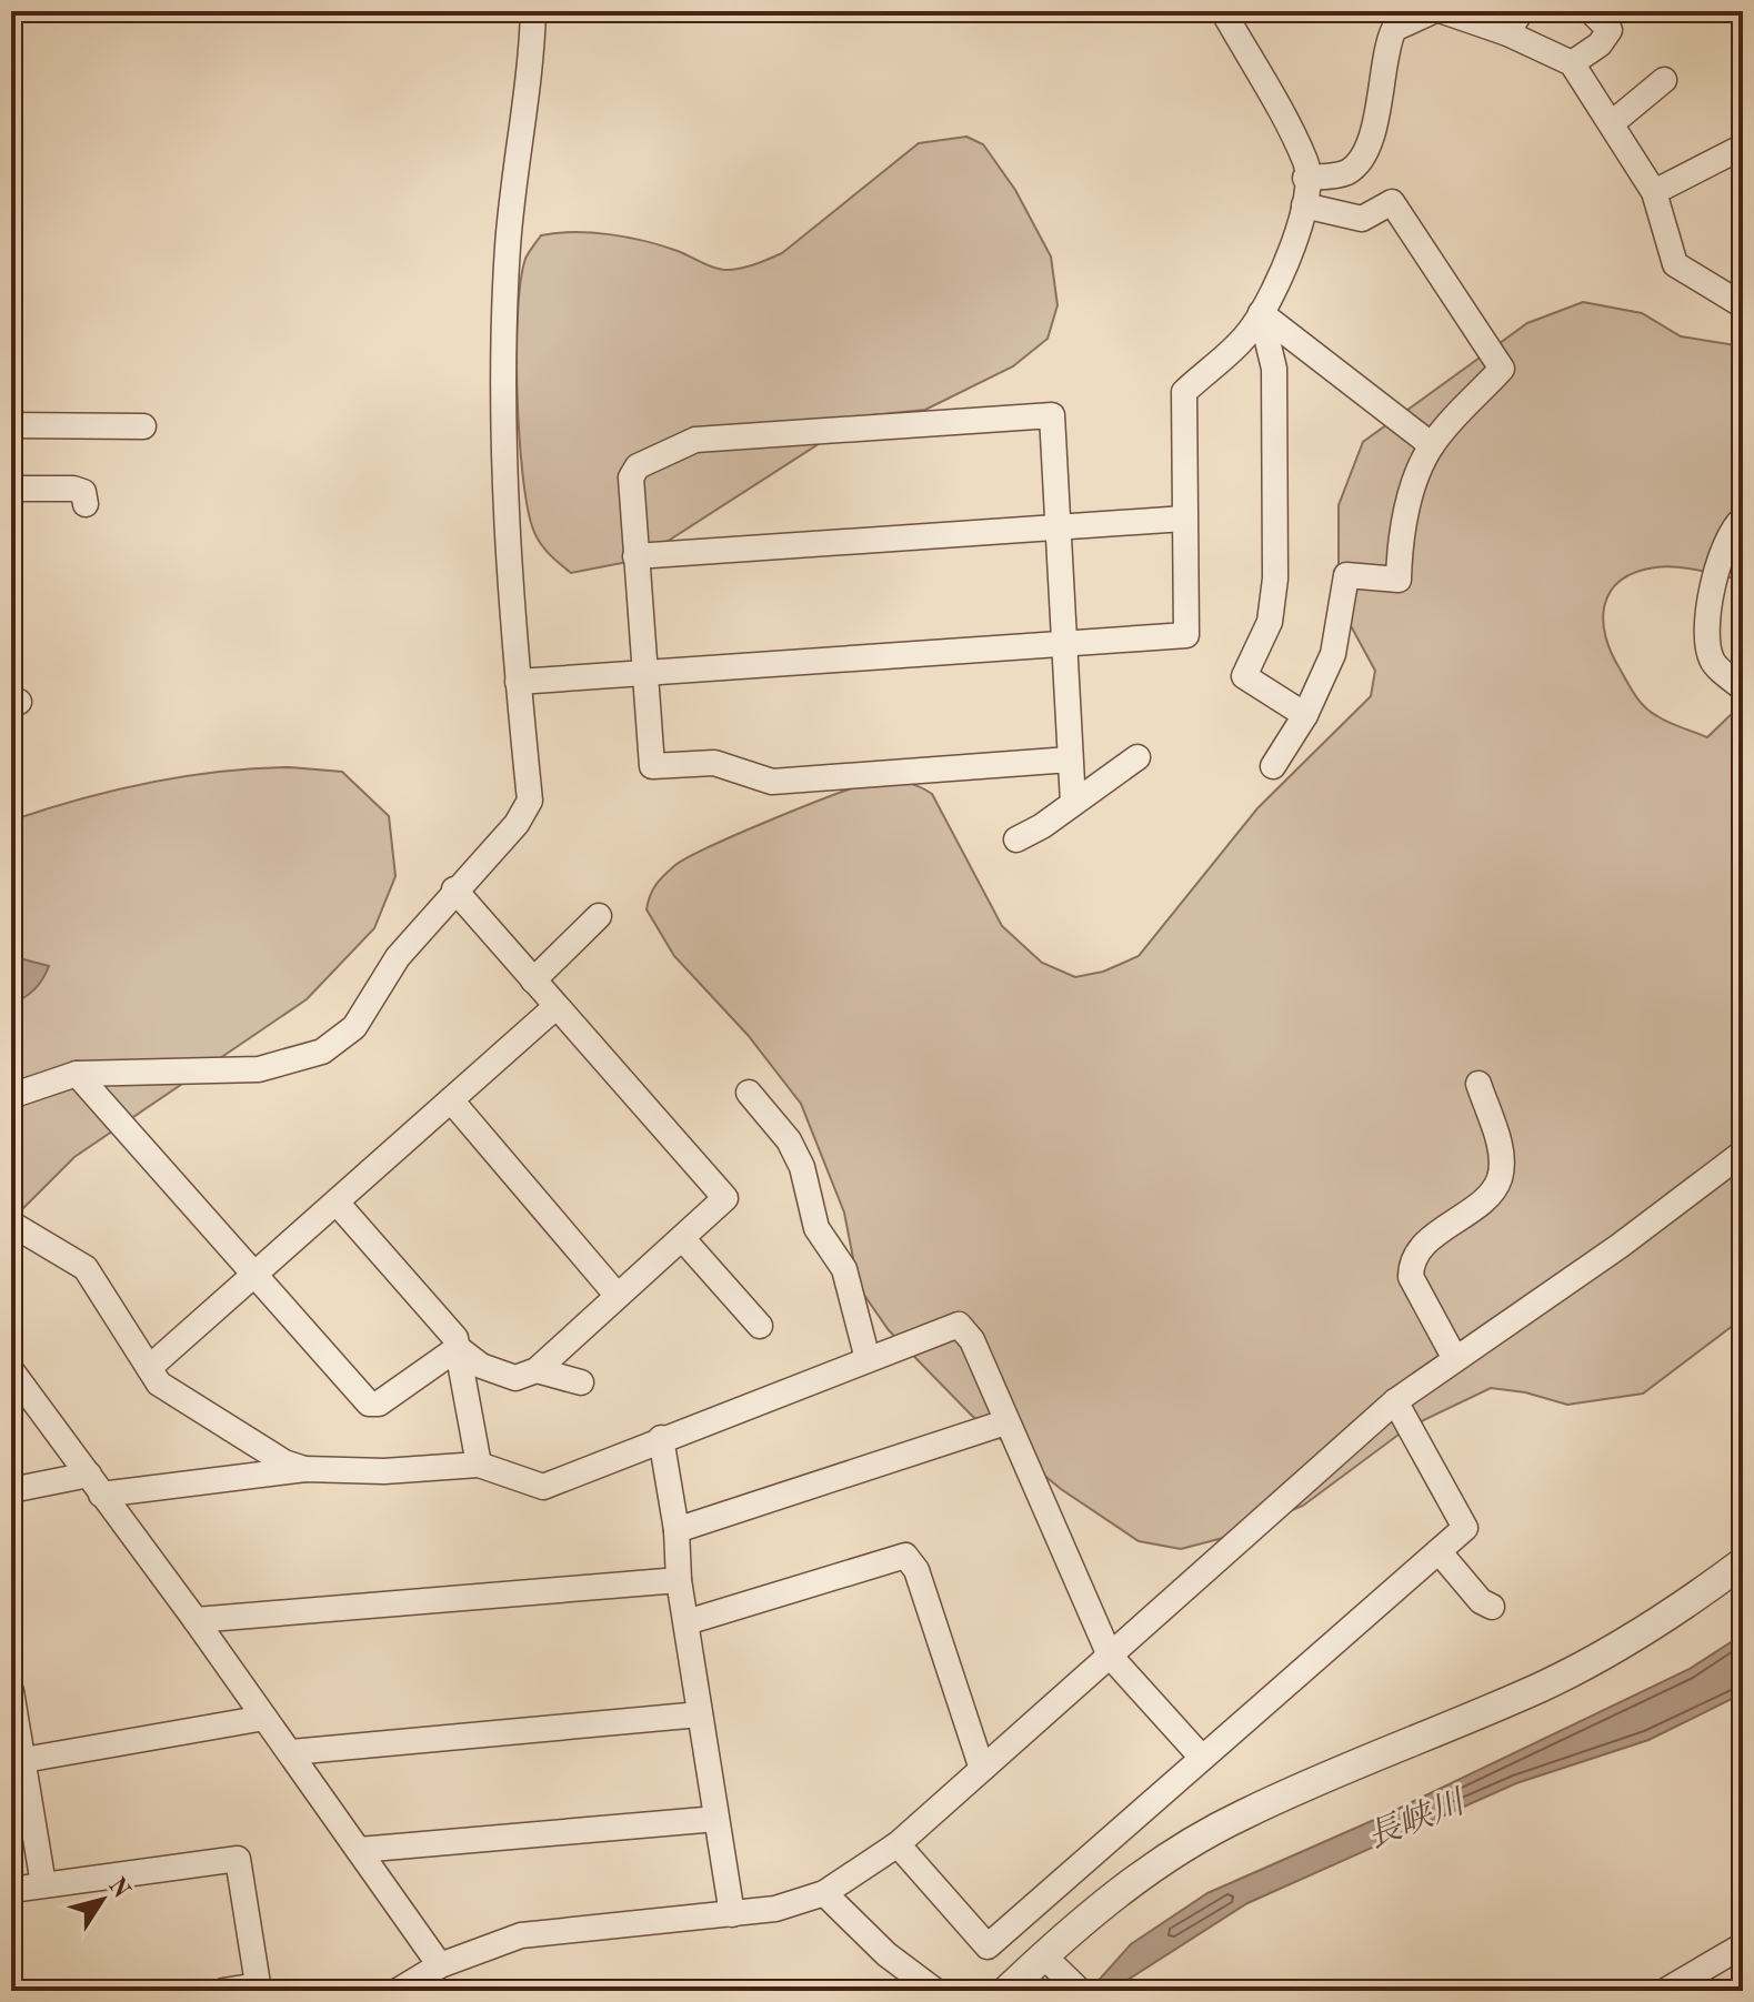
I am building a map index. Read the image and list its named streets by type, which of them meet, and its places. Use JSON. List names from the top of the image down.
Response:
{
  "water": ["長峡川"],
  "north": "top right"
}
